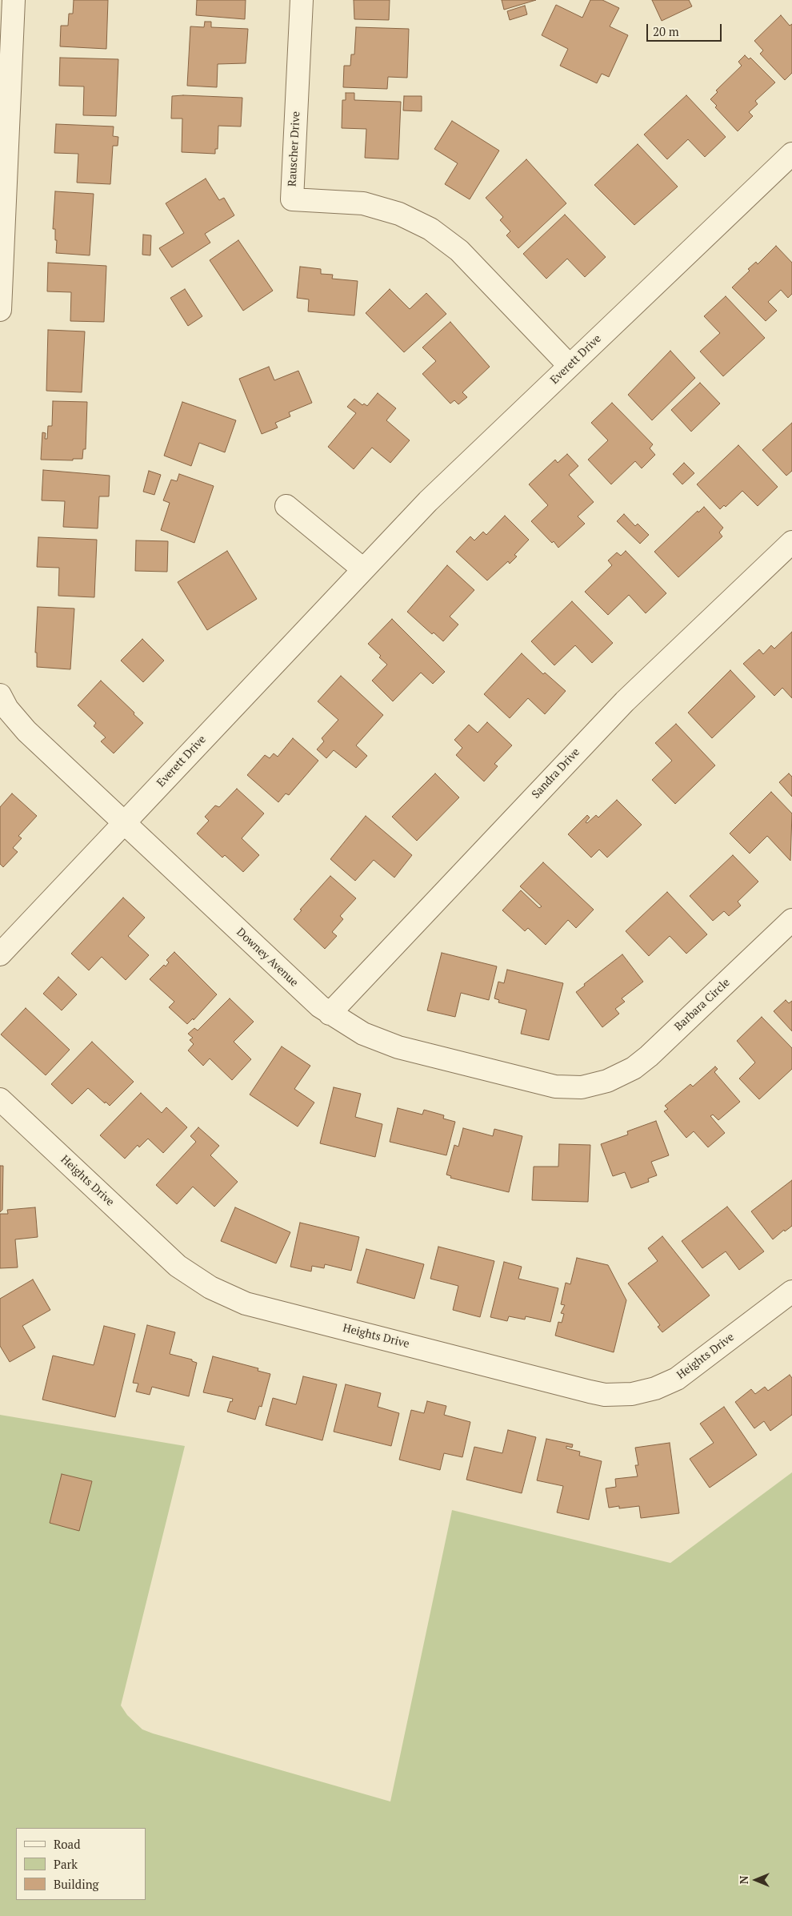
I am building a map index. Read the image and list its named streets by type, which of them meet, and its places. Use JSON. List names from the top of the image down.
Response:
{
  "streets": {
    "street": [
      "Rauscher Drive",
      "Everett Drive",
      "Sandra Drive",
      "Downey Avenue",
      "Barbara Circle",
      "Heights Drive"
    ]
  },
  "crossings": [
    ["Rauscher Drive", "Everett Drive"],
    ["Everett Drive", "Downey Avenue"],
    ["Sandra Drive", "Downey Avenue"],
    ["Downey Avenue", "Barbara Circle"]
  ],
  "legend": ["Road", "Park", "Building"],
  "scale_bar": "20 m",
  "north": "left"
}
